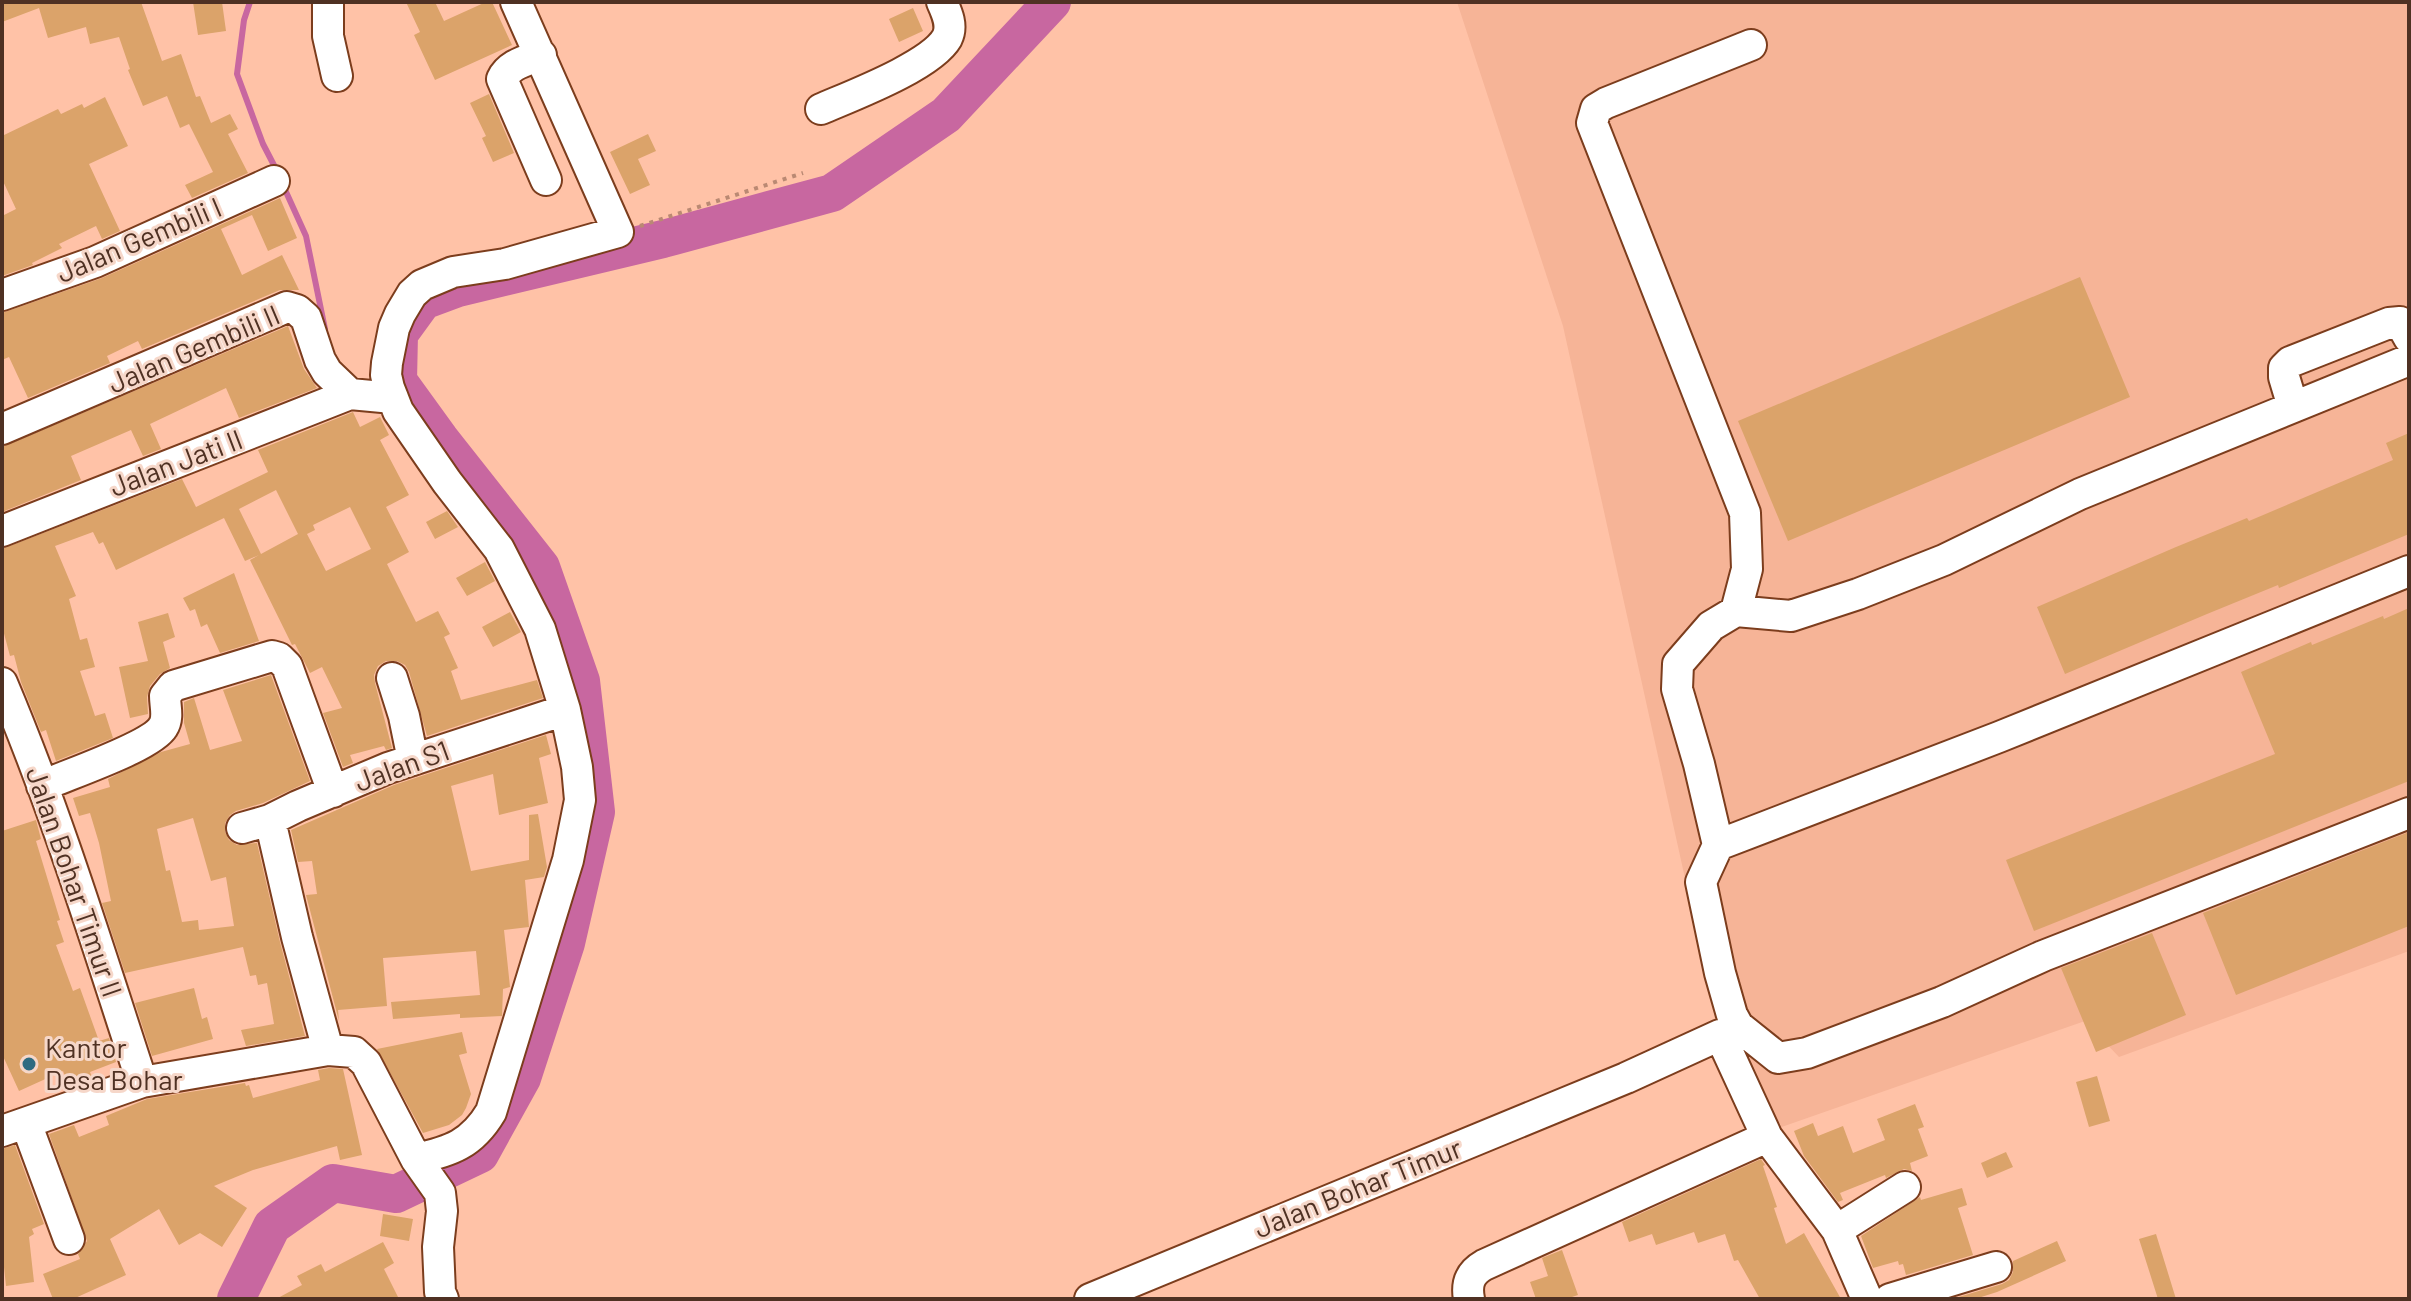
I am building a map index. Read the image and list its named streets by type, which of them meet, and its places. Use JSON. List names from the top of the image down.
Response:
{
  "streets": {
    "street": [
      "Jalan Gembili I",
      "Jalan Gembili II",
      "Jalan Jati II",
      "Jalan S1",
      "Jalan Bohar Timur II",
      "Jalan Bohar Timur"
    ]
  },
  "crossings": [
    ["Jalan Gembili II", "Jalan Jati II"]
  ],
  "places": ["Kantor Desa Bohar"]
}
